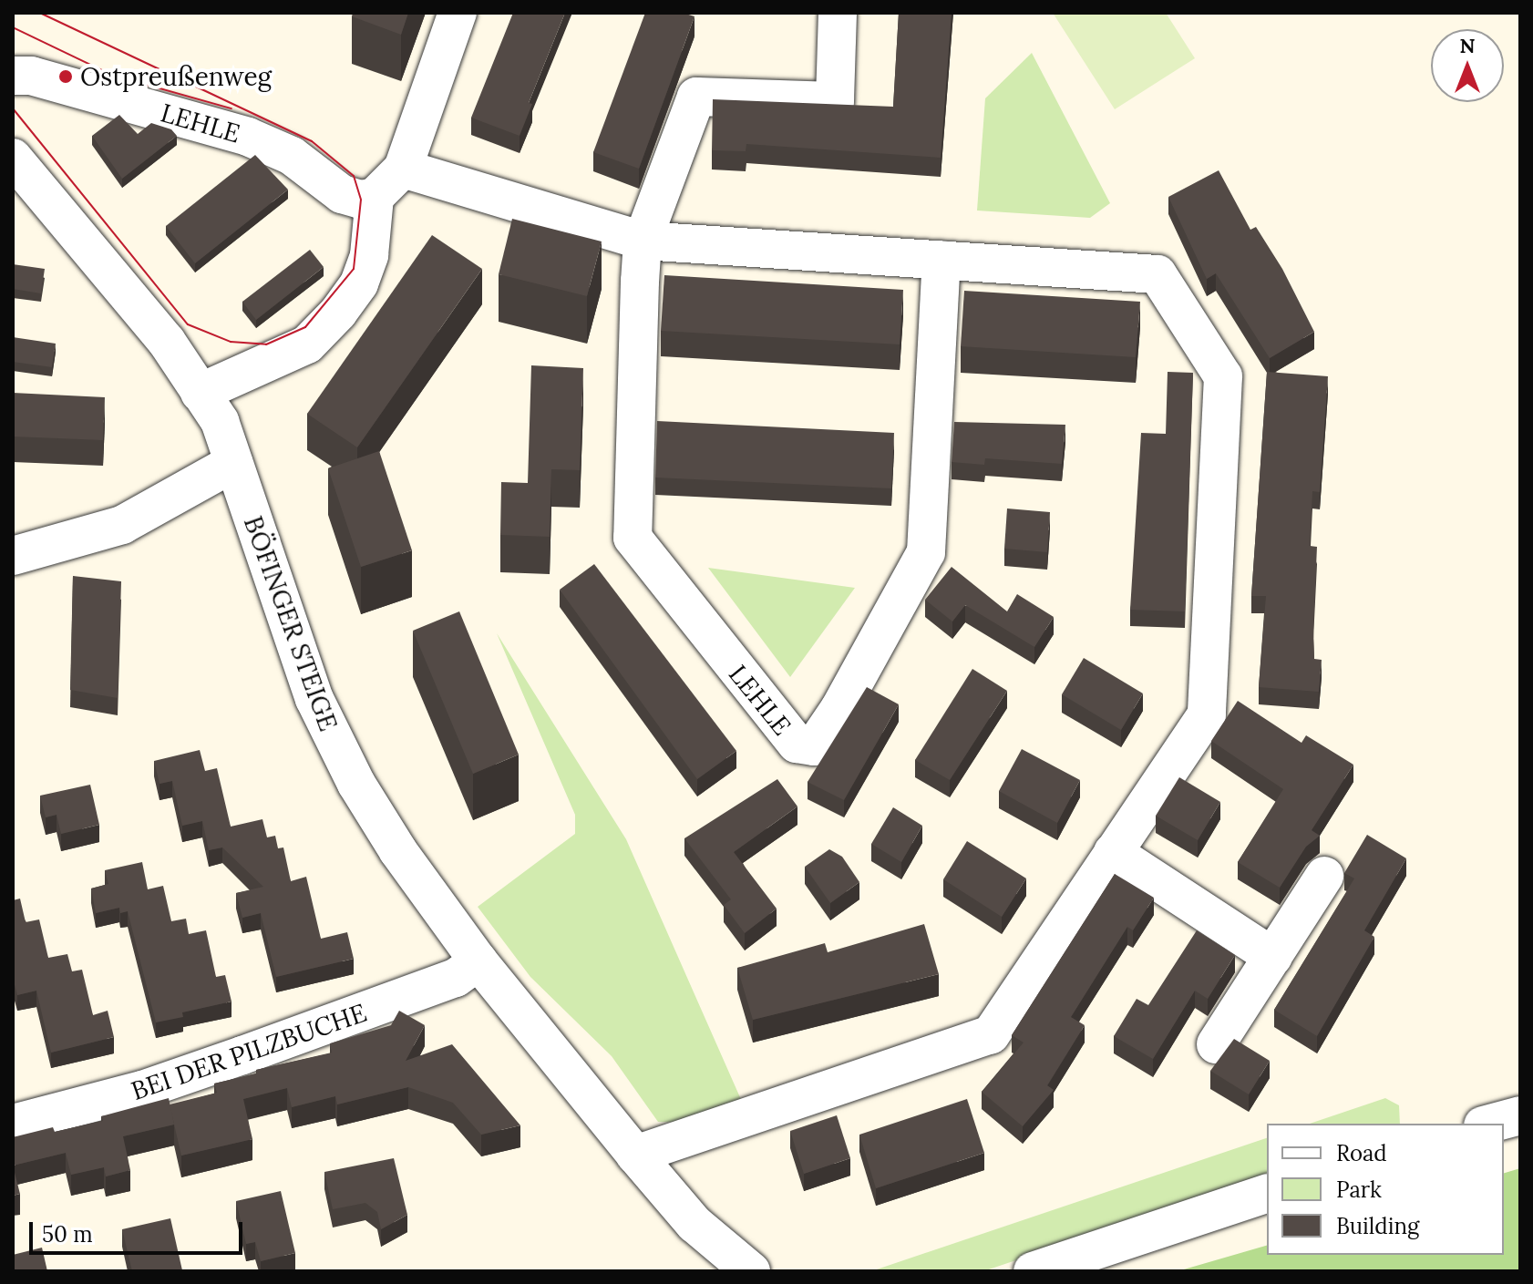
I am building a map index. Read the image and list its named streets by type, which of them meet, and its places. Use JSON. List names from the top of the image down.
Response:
{
  "streets": {
    "street": ["LEHLE", "BÖFINGER STEIGE", "BEI DER PILZBUCHE"]
  },
  "crossings": [
    ["BÖFINGER STEIGE", "BEI DER PILZBUCHE"]
  ],
  "places": ["Ostpreußenweg"],
  "legend": ["Road", "Park", "Building"],
  "scale_bar": "50 m",
  "north": "top"
}
